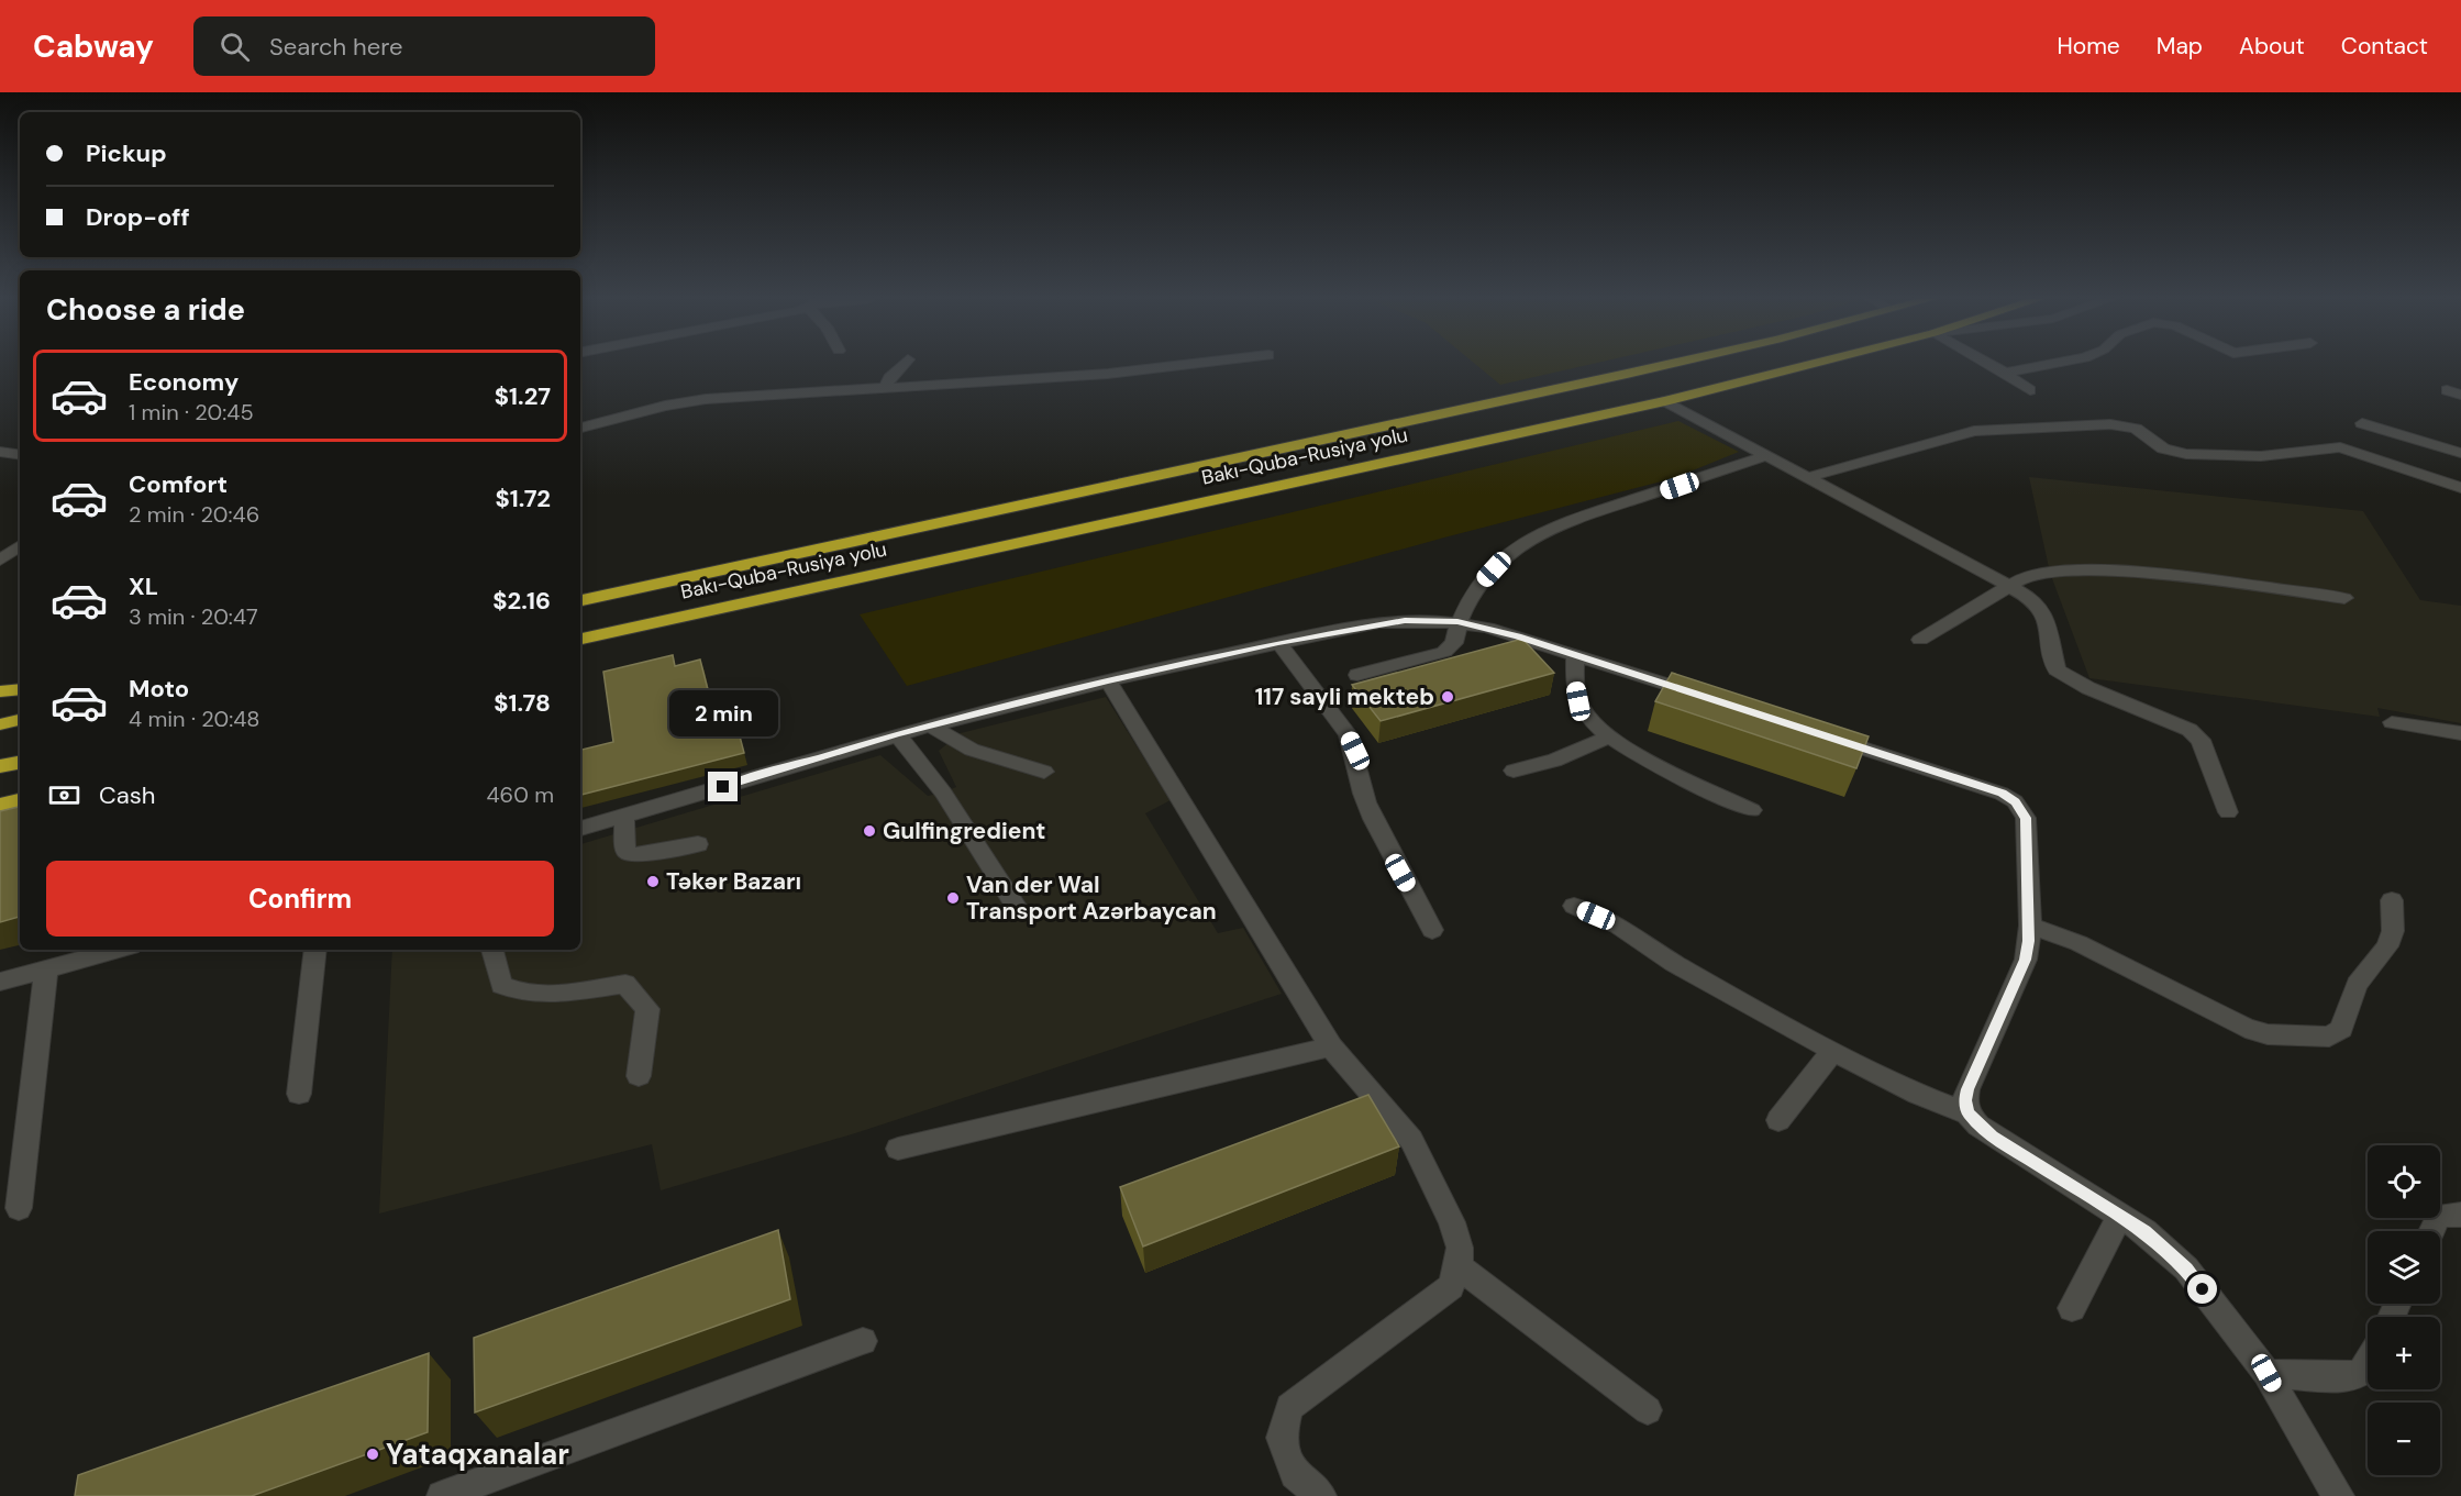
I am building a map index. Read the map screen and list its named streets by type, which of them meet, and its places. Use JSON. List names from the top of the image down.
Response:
{
  "streets": {
    "highway": ["Bakı-Quba-Rusiya yolu"]
  },
  "places": [
    "117 sayli mekteb",
    "Gulfingredient",
    "Təkər Bazarı",
    "Van der Wal Transport Azərbaycan",
    "Yataqxanalar"
  ],
  "page": {
    "header": "Cabway",
    "search": "Search here",
    "nav": [
      "Home",
      "Map",
      "About",
      "Contact"
    ],
    "banner": ["Pickup", "Drop-off"],
    "heading": "Choose a ride",
    "list": [
      {
        "name": "Economy",
        "note": "1 min · 20:45",
        "value": "$1.27"
      },
      {
        "name": "Comfort",
        "note": "2 min · 20:46",
        "value": "$1.72"
      },
      {
        "name": "XL",
        "note": "3 min · 20:47",
        "value": "$2.16"
      },
      {
        "name": "Moto",
        "note": "4 min · 20:48",
        "value": "$1.78"
      }
    ],
    "bubble": "2 min",
    "pay": ["Cash", "460 m"],
    "buttons": "Confirm",
    "map_buttons": ["+", "−"]
  }
}
